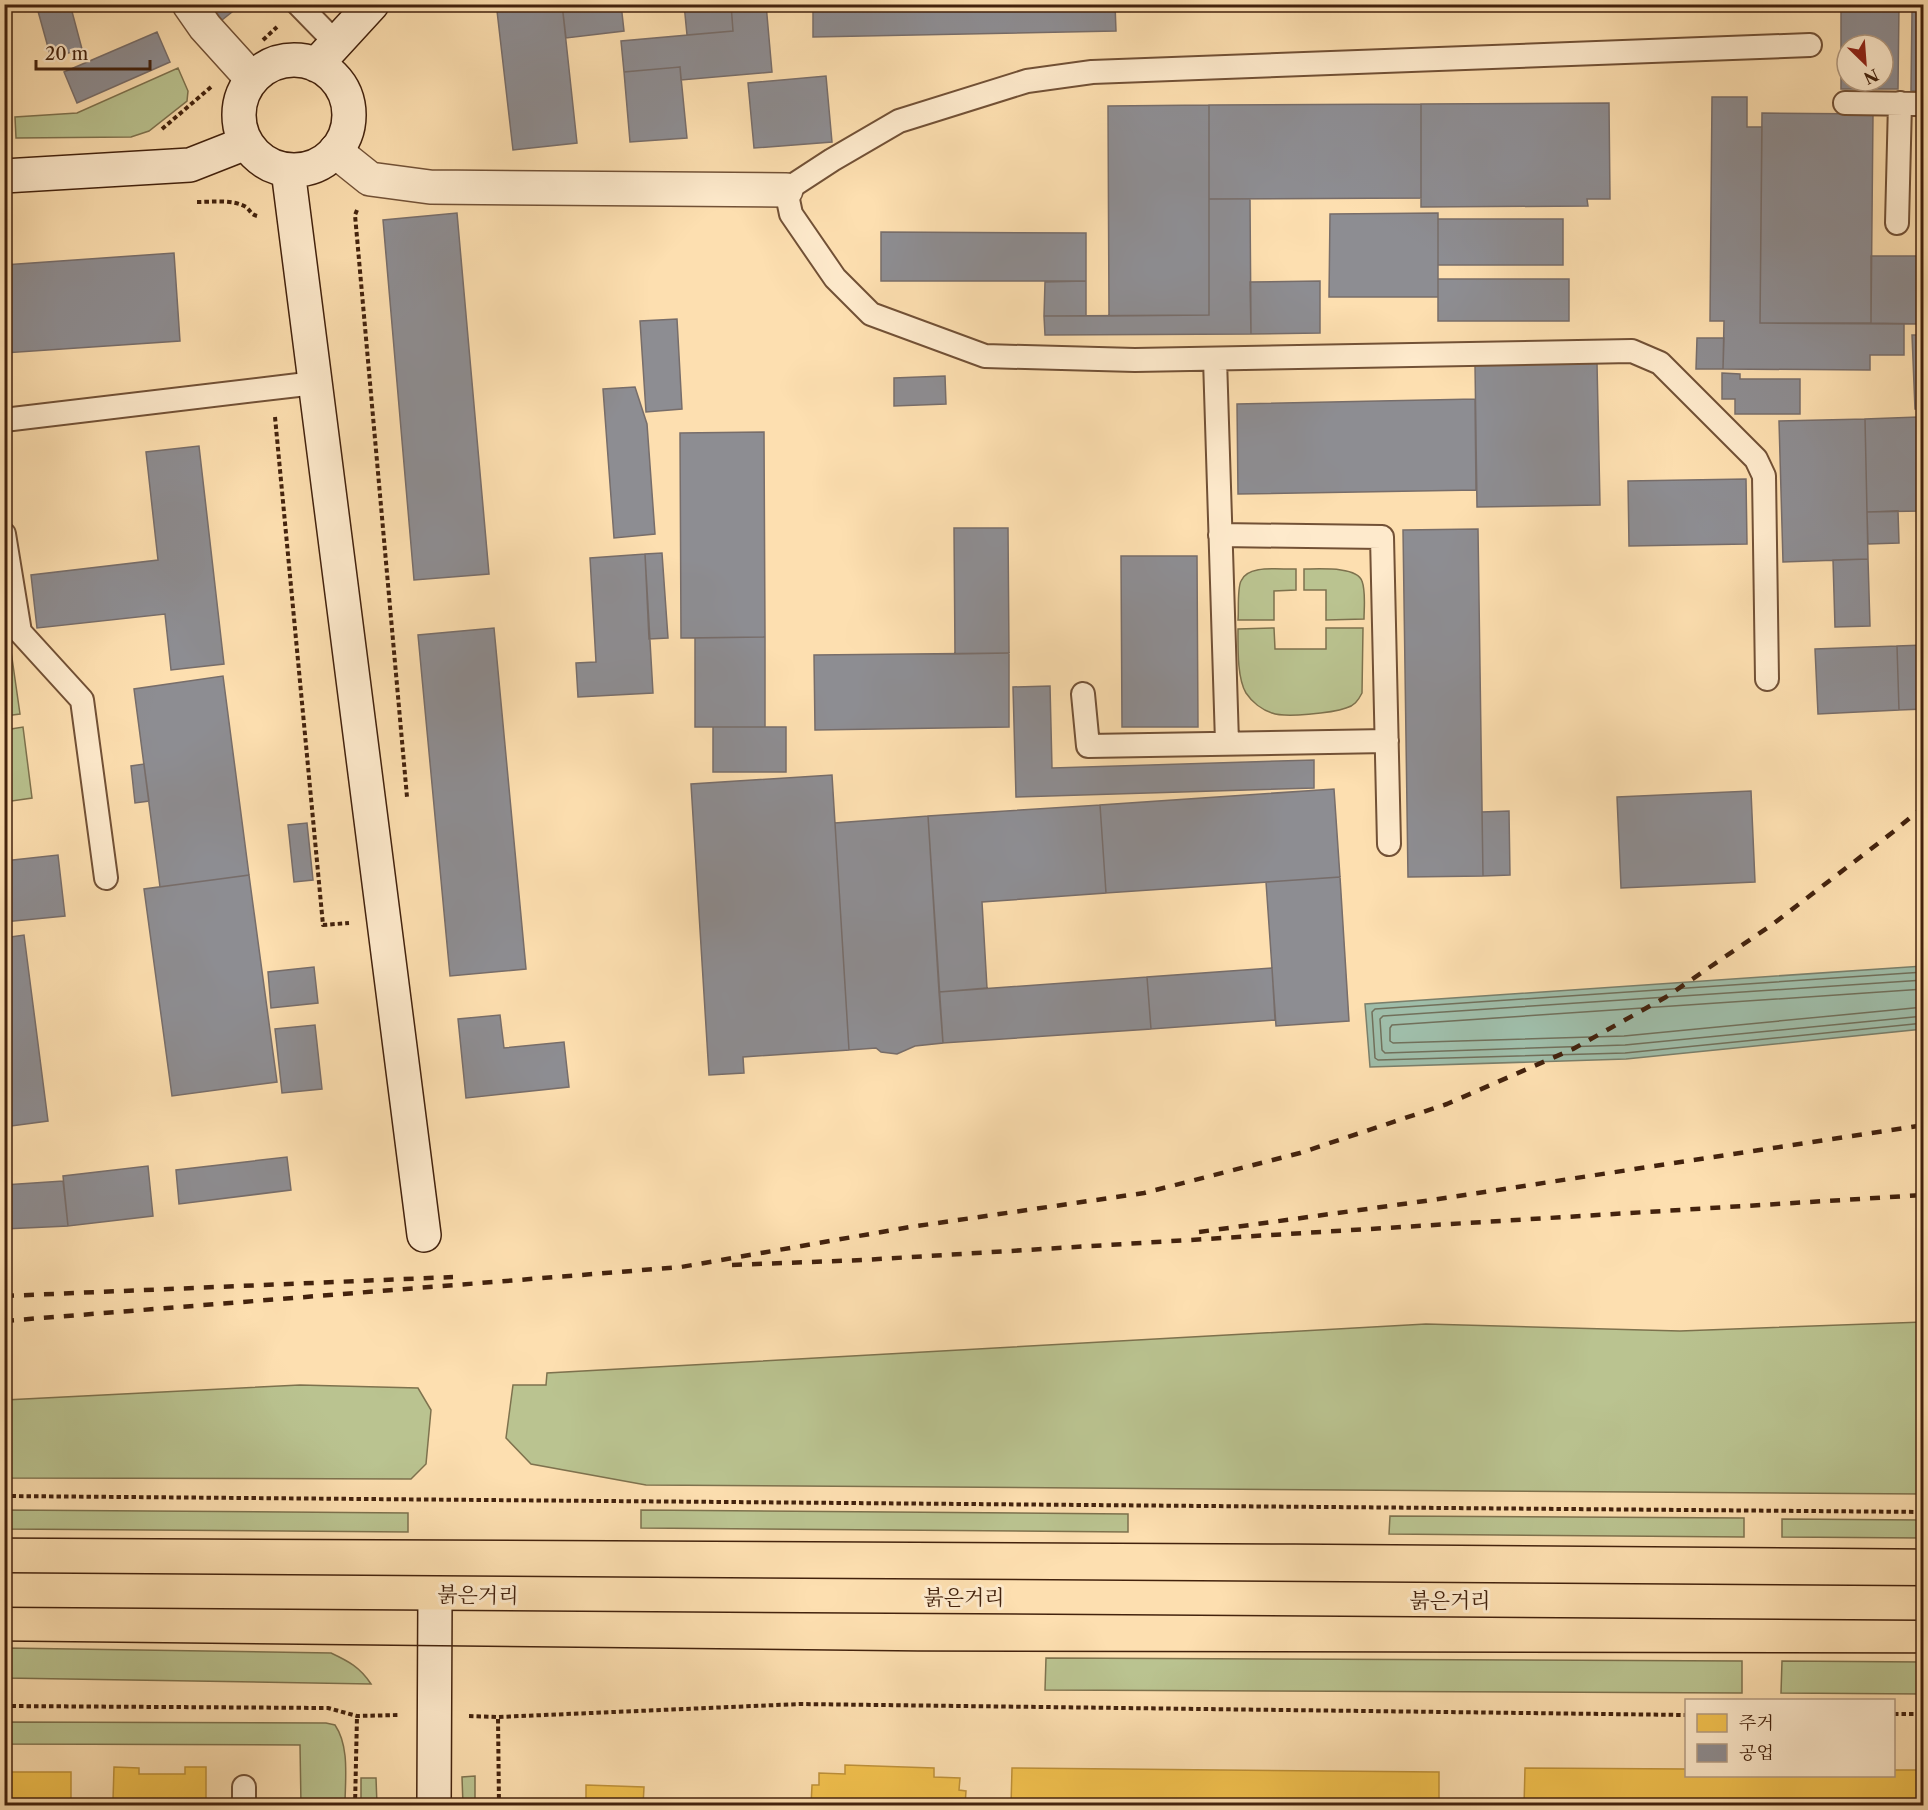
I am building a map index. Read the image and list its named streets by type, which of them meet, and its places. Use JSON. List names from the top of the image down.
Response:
{
  "streets": {
    "main road": ["붉은거리"]
  },
  "legend": ["주거", "공업"],
  "scale_bar": "20 m",
  "north": "bottom right"
}
